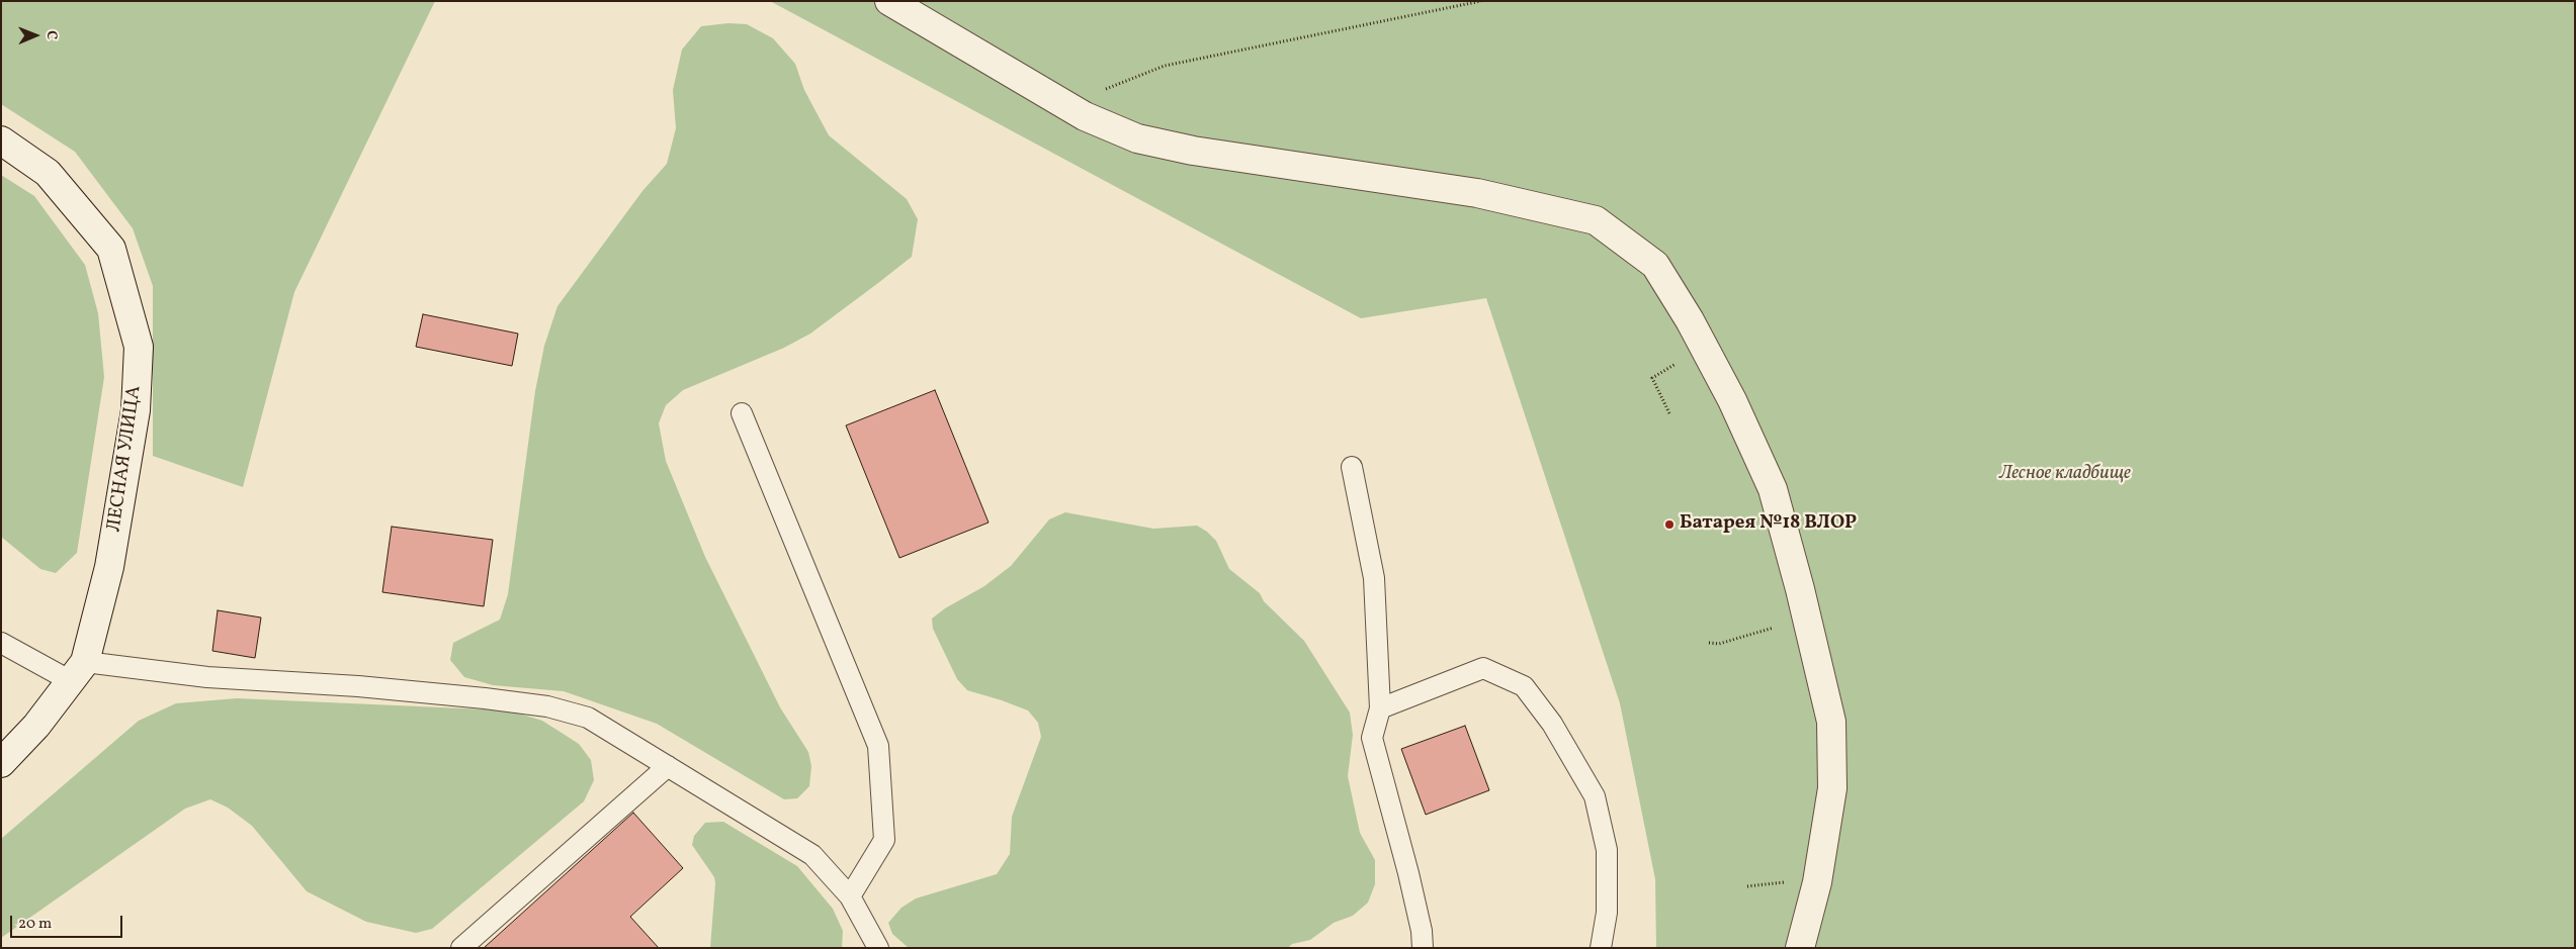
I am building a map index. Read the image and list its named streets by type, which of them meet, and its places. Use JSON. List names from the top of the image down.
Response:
{
  "streets": {
    "street": ["ЛЕСНАЯ УЛИЦА"]
  },
  "parks": ["Лесное кладбище"],
  "places": ["Батарея №18 ВЛОР"],
  "scale_bar": "20 m",
  "north": "right"
}
